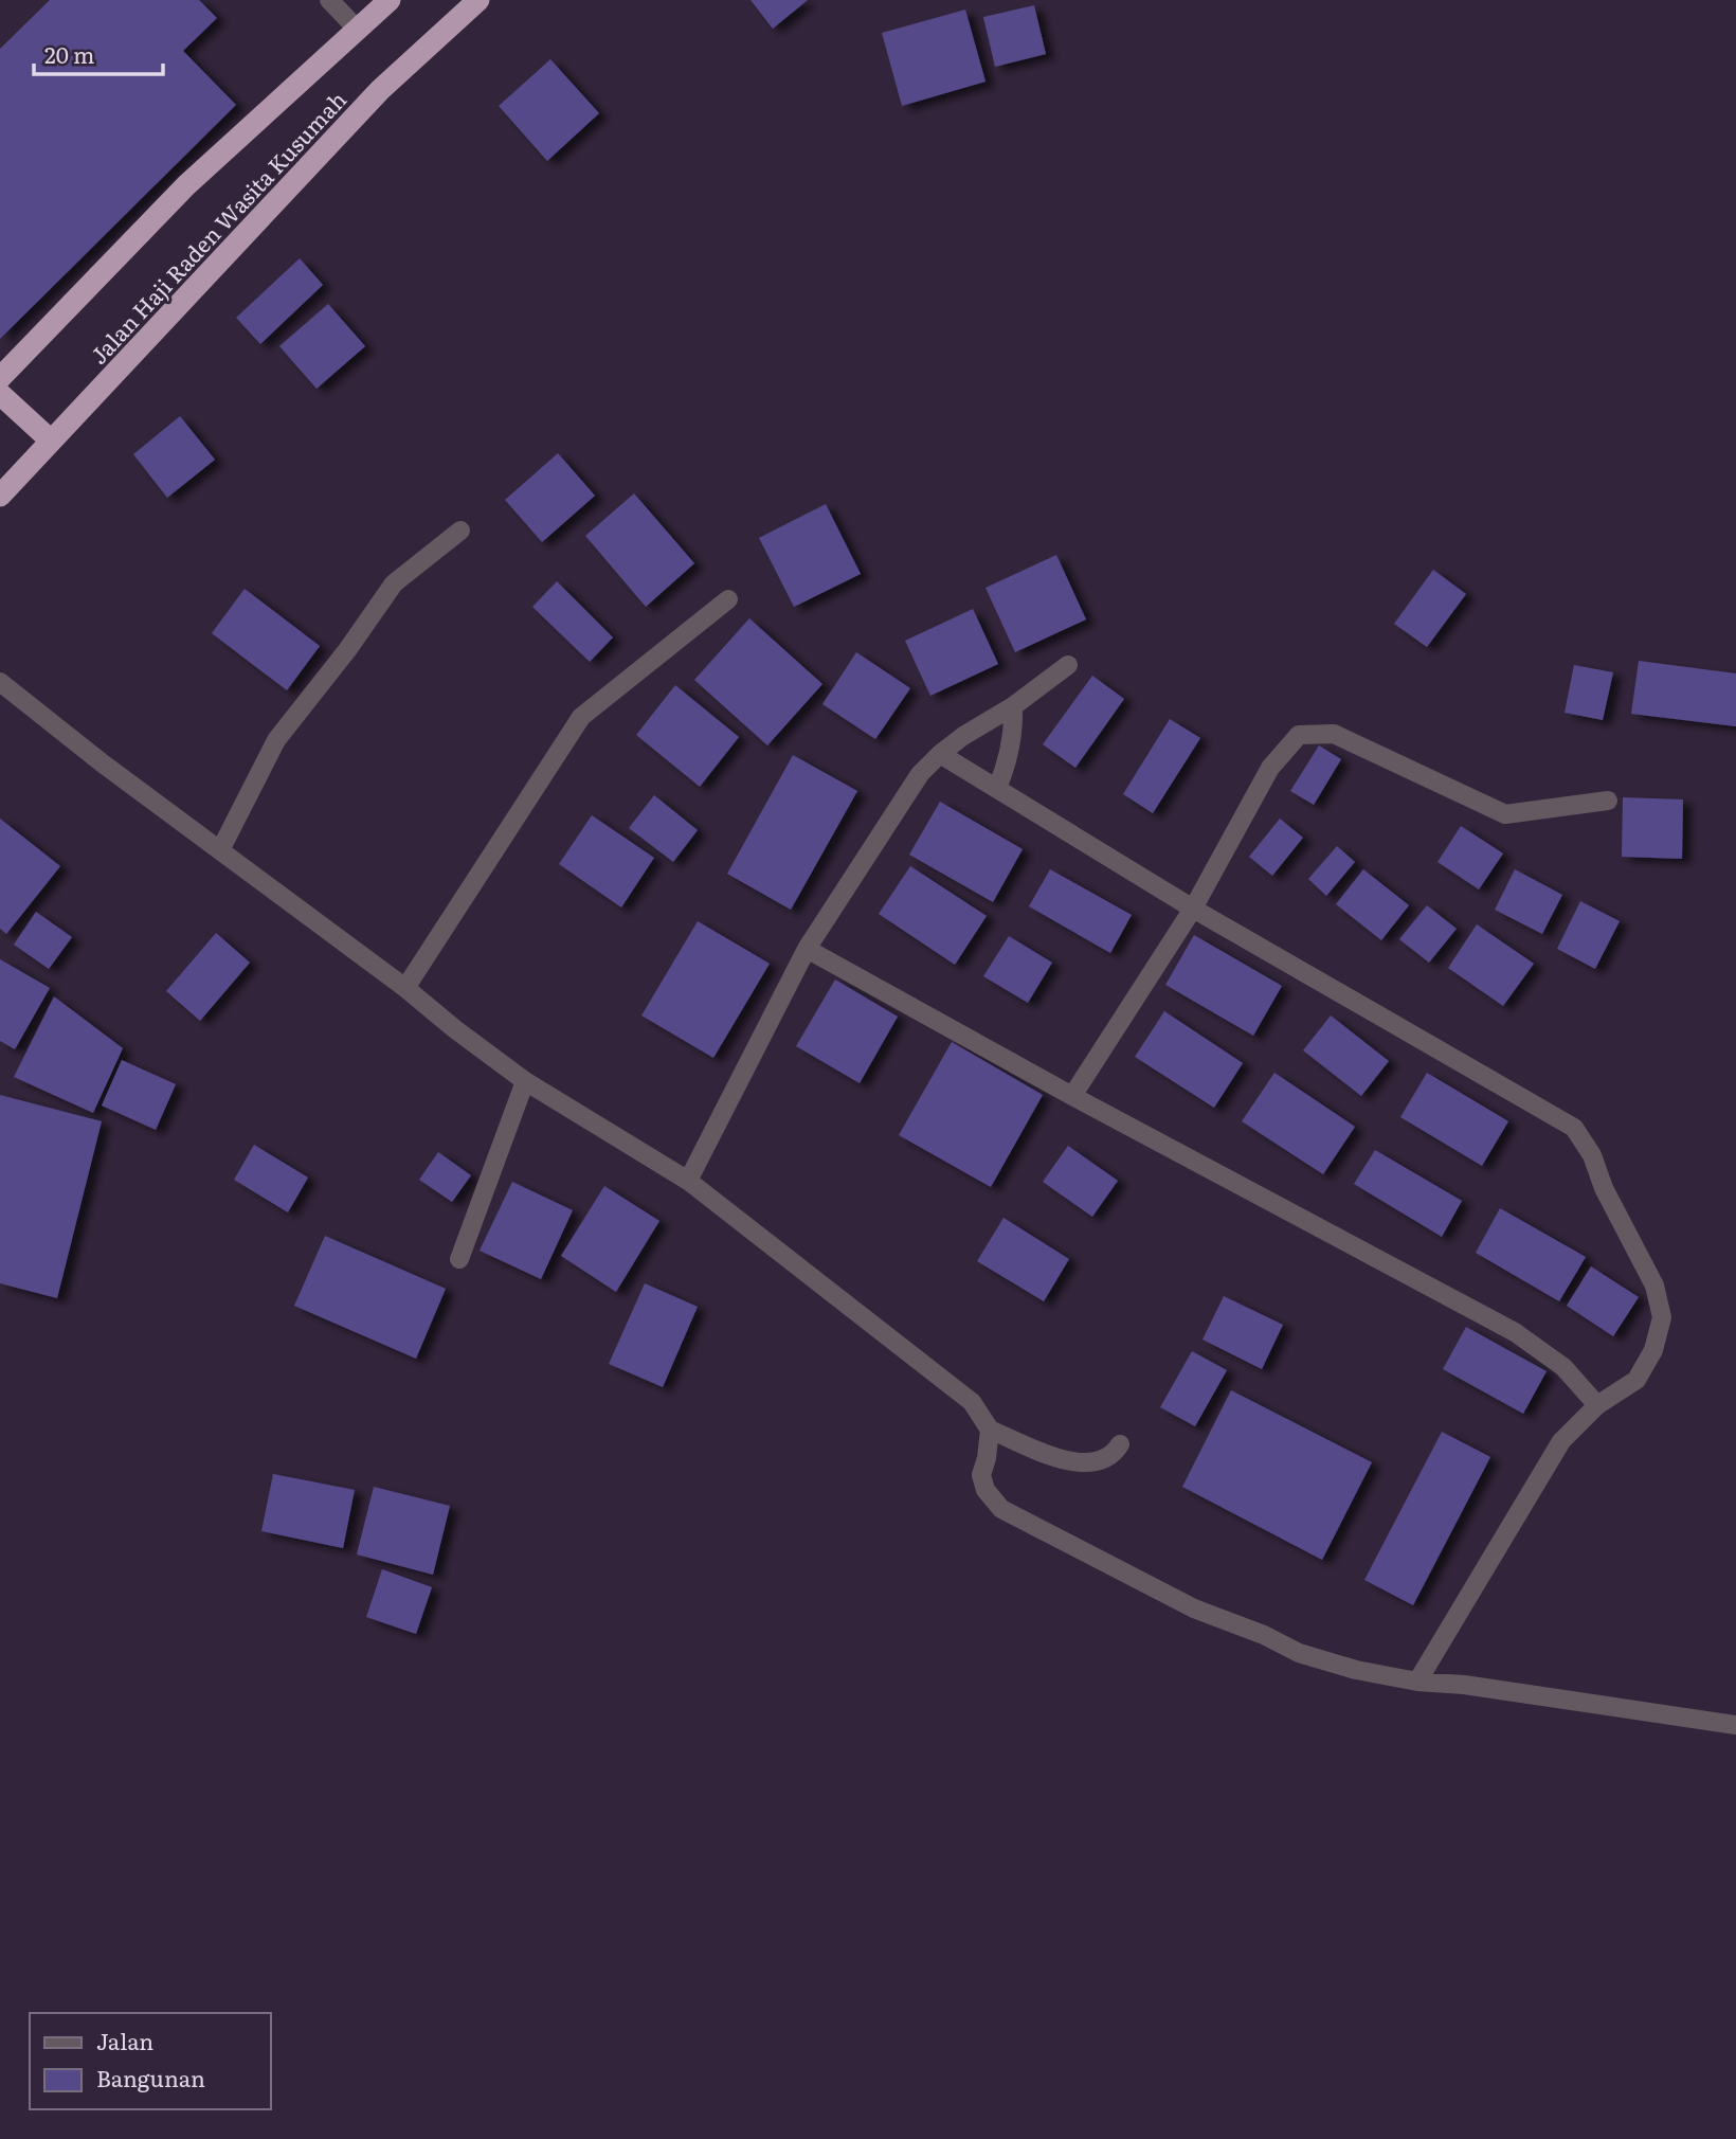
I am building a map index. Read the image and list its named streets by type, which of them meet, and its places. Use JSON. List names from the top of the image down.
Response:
{
  "streets": {
    "highway": ["Jalan Haji Raden Wasita Kusumah"]
  },
  "legend": ["Jalan", "Bangunan"],
  "scale_bar": "20 m"
}
